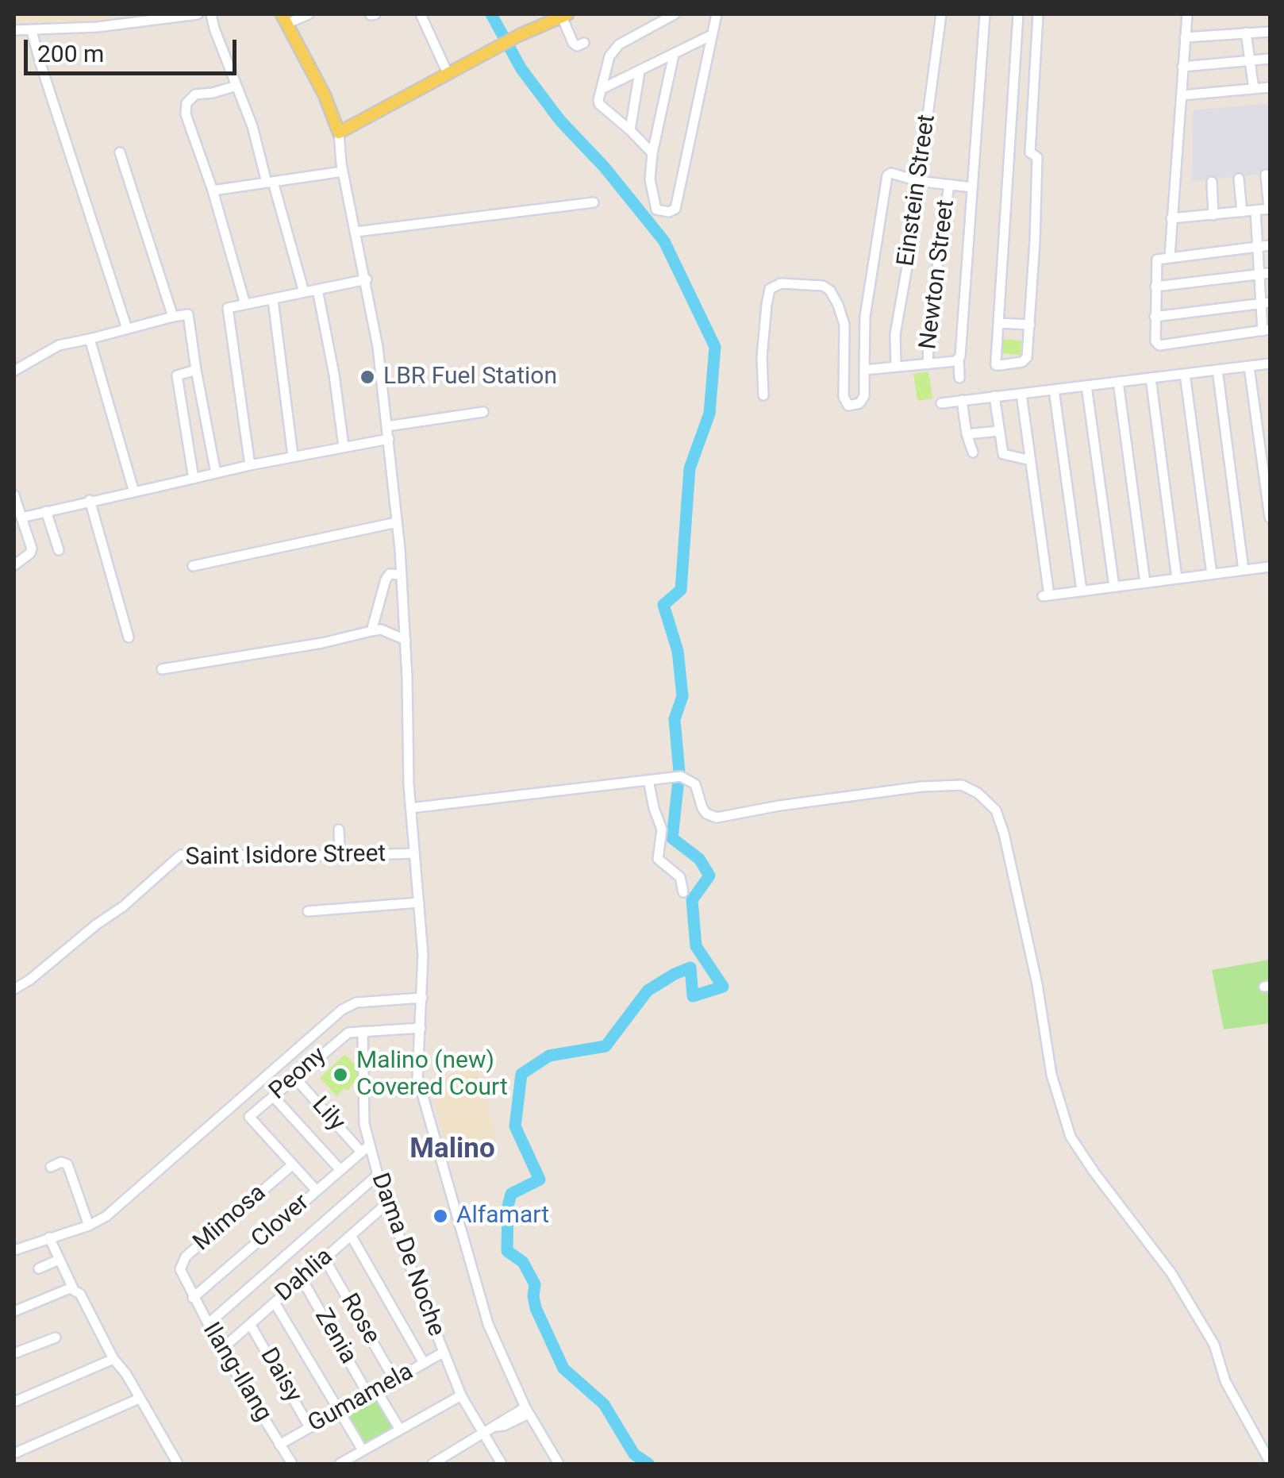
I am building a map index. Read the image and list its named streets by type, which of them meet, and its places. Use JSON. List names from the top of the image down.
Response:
{
  "streets": {
    "street": [
      "Einstein Street",
      "Newton Street",
      "Saint Isidore Street",
      "Peony",
      "Lily",
      "Mimosa",
      "Clover",
      "Dama De Noche",
      "Dahlia",
      "Rose",
      "Zenia",
      "Ilang-Ilang",
      "Daisy",
      "Gumamela"
    ]
  },
  "crossings": [
    ["Peony", "Lily"],
    ["Peony", "Mimosa"],
    ["Peony", "Dama De Noche"],
    ["Lily", "Clover"],
    ["Lily", "Dama De Noche"],
    ["Mimosa", "Ilang-Ilang"],
    ["Clover", "Dama De Noche"],
    ["Clover", "Ilang-Ilang"],
    ["Dama De Noche", "Dahlia"],
    ["Dama De Noche", "Gumamela"],
    ["Dahlia", "Rose"],
    ["Dahlia", "Zenia"],
    ["Dahlia", "Ilang-Ilang"],
    ["Dahlia", "Daisy"],
    ["Rose", "Gumamela"],
    ["Zenia", "Gumamela"],
    ["Ilang-Ilang", "Gumamela"],
    ["Daisy", "Gumamela"]
  ],
  "districts": ["Malino"],
  "places": ["LBR Fuel Station", "Malino (new) Covered Court", "Alfamart"],
  "scale_bar": "200 m"
}
